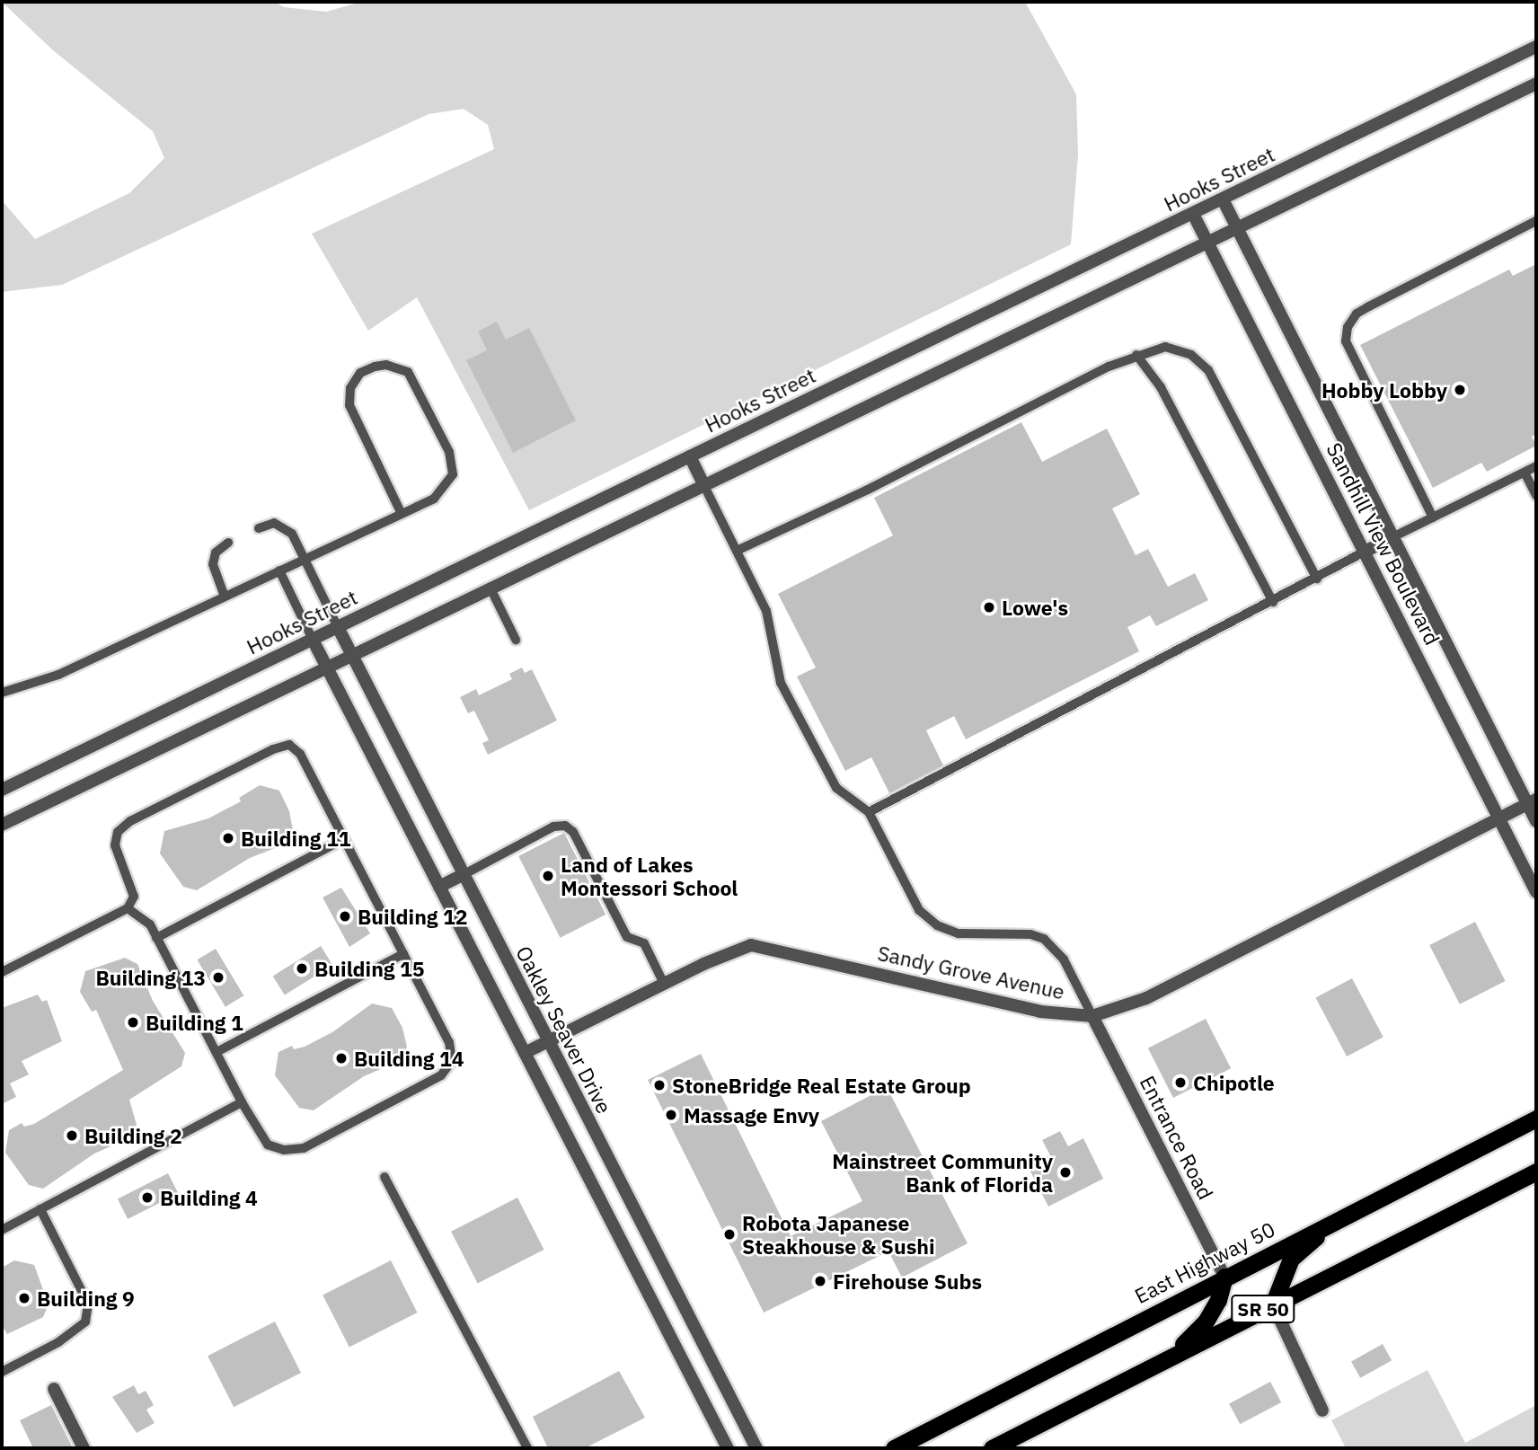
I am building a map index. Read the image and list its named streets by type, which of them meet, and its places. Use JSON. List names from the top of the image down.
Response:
{
  "streets": {
    "highway": ["East Highway 50", "SR 50"],
    "street": [
      "Hooks Street",
      "Sandhill View Boulevard",
      "Sandy Grove Avenue",
      "Oakley Seaver Drive",
      "Entrance Road"
    ]
  },
  "crossings": [
    ["Hooks Street", "Sandhill View Boulevard"],
    ["Hooks Street", "Oakley Seaver Drive"],
    ["Sandhill View Boulevard", "Sandy Grove Avenue"],
    ["Sandy Grove Avenue", "Oakley Seaver Drive"],
    ["Sandy Grove Avenue", "Entrance Road"],
    ["Entrance Road", "East Highway 50"]
  ],
  "places": [
    "Hobby Lobby",
    "Lowe's",
    "Building 11",
    "Land of Lakes Montessori School",
    "Building 12",
    "Building 15",
    "Building 13",
    "Building 1",
    "Building 14",
    "Chipotle",
    "StoneBridge Real Estate Group",
    "Massage Envy",
    "Building 2",
    "Mainstreet Community Bank of Florida",
    "Building 4",
    "Robota Japanese Steakhouse & Sushi",
    "Firehouse Subs",
    "Building 9"
  ]
}
